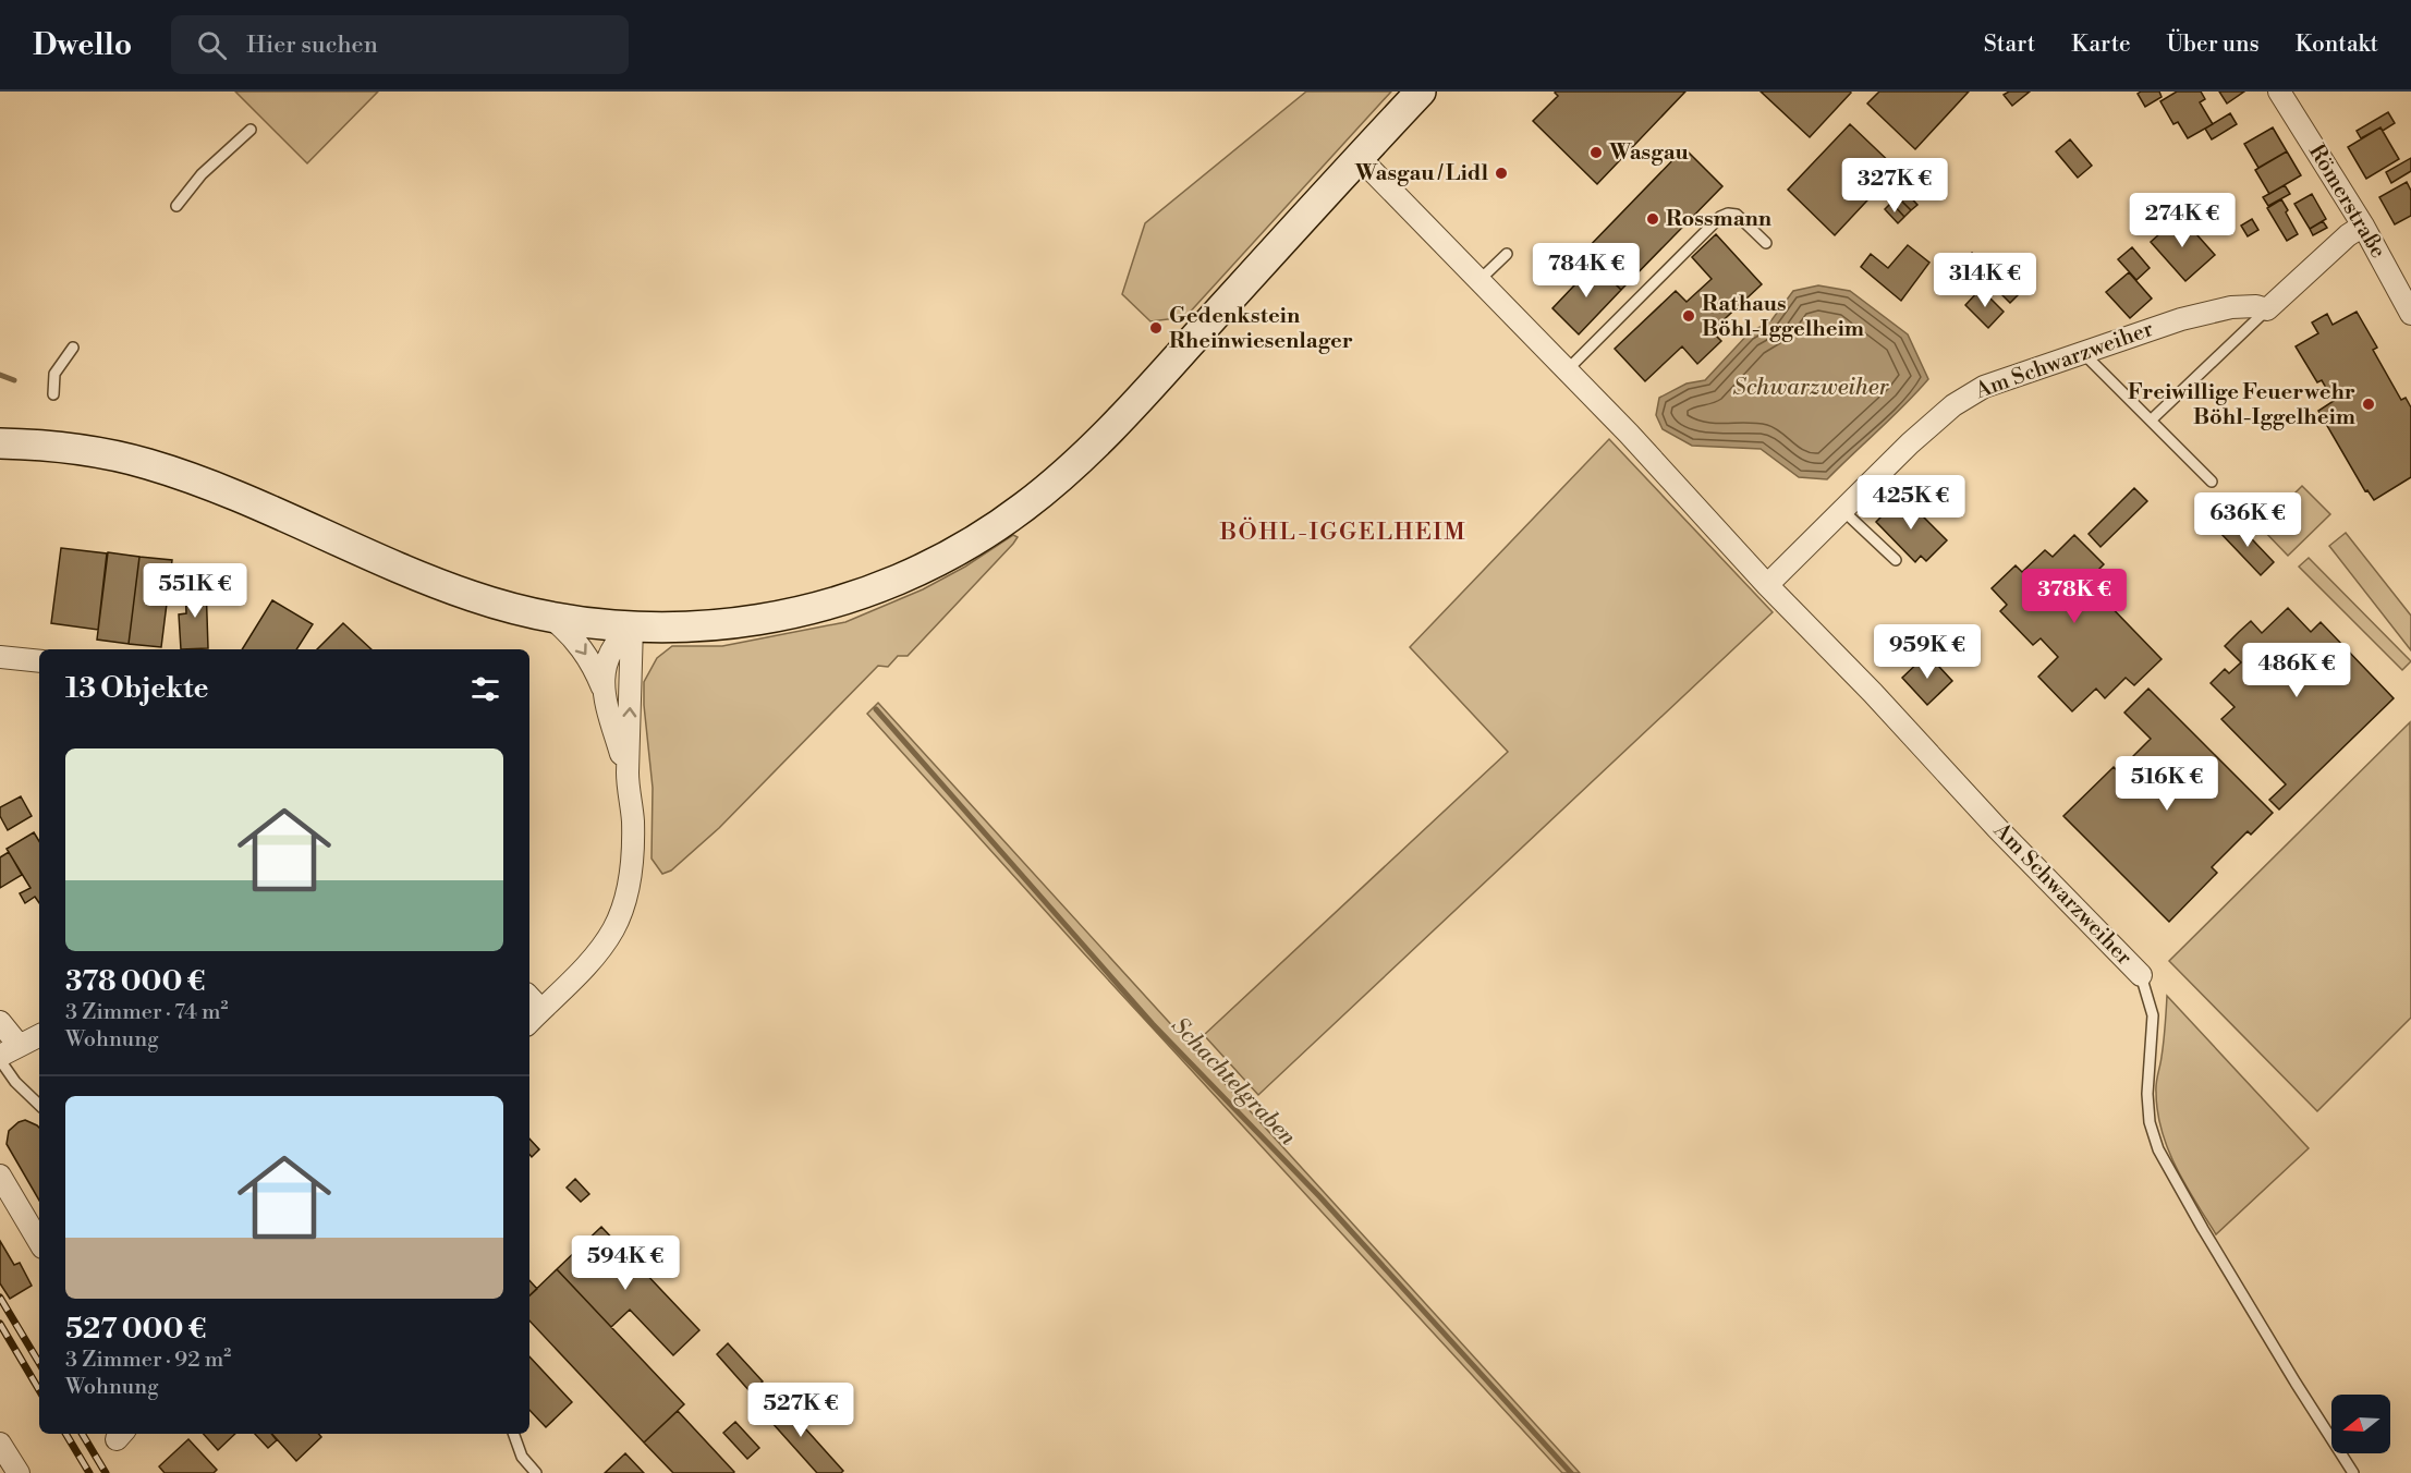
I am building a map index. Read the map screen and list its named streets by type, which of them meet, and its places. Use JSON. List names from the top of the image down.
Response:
{
  "streets": {
    "street": ["Römerstraße", "Am Schwarzweiher"]
  },
  "districts": ["BÖHL-IGGELHEIM"],
  "water": ["Schwarzweiher", "Schachtelgraben"],
  "places": [
    "Wasgau",
    "Wasgau / Lidl",
    "Rossmann",
    "Rathaus Böhl-Iggelheim",
    "Gedenkstein Rheinwiesenlager",
    "Freiwillige Feuerwehr Böhl-Iggelheim"
  ],
  "north": "left",
  "page": {
    "header": "Dwello",
    "search": "Hier suchen",
    "nav": [
      "Start",
      "Karte",
      "Über uns",
      "Kontakt"
    ],
    "price": [
      "327K €",
      "274K €",
      "784K €",
      "314K €",
      "425K €",
      "636K €",
      "551K €",
      "378K €",
      "959K €",
      "486K €",
      "516K €",
      "594K €",
      "527K €"
    ],
    "heading": "13 Objekte",
    "list": [
      {
        "name": "378 000 €",
        "note": "3 Zimmer · 74 m² · Wohnung"
      },
      {
        "name": "527 000 €",
        "note": "3 Zimmer · 92 m² · Wohnung"
      }
    ]
  }
}
